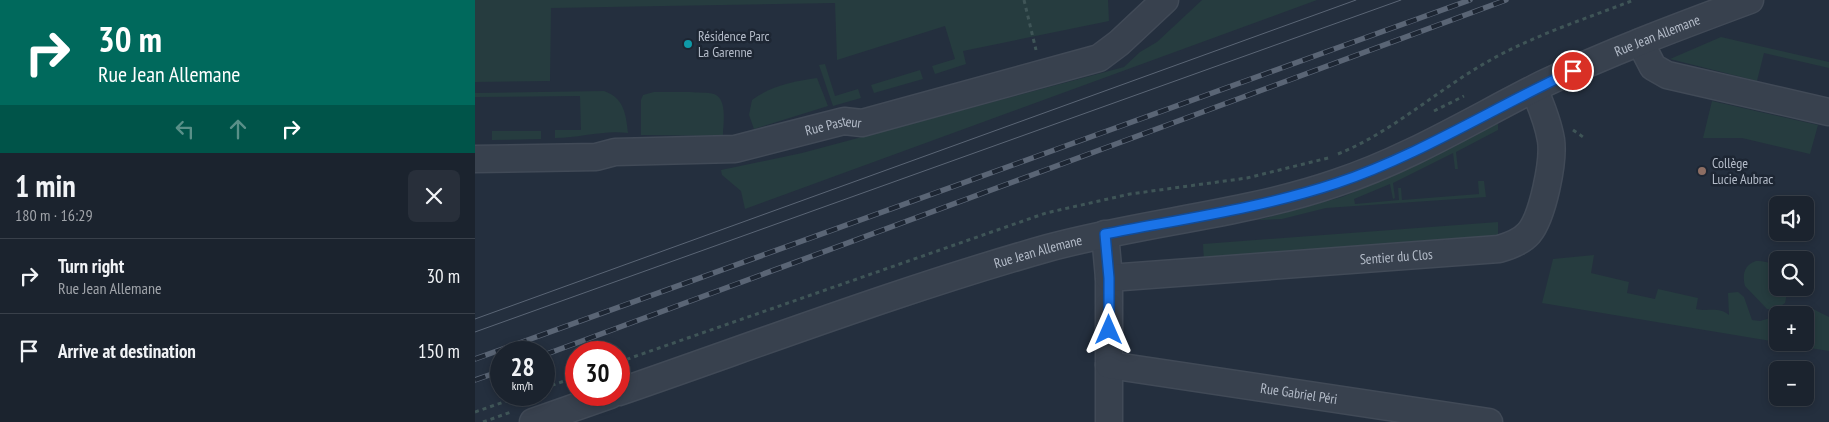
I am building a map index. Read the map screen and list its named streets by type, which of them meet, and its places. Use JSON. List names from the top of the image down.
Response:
{
  "streets": {
    "street": [
      "Rue Jean Allemane",
      "Rue Pasteur",
      "Sentier du Clos",
      "Rue Gabriel Péri"
    ]
  },
  "crossings": [
    ["Rue Jean Allemane", "Sentier du Clos"]
  ],
  "places": ["Résidence Parc La Garenne", "Collège Lucie Aubrac"],
  "page": {
    "turn": ["30 m", "Rue Jean Allemane"],
    "heading": ["1 min", "180 m · 16:29"],
    "map_buttons": ["+", "−"],
    "list": [
      {
        "name": "Turn right",
        "note": "Rue Jean Allemane",
        "value": "30 m"
      },
      {
        "name": "Arrive at destination",
        "value": "150 m"
      }
    ],
    "speed": "28 km/h",
    "limit": "30"
  }
}
